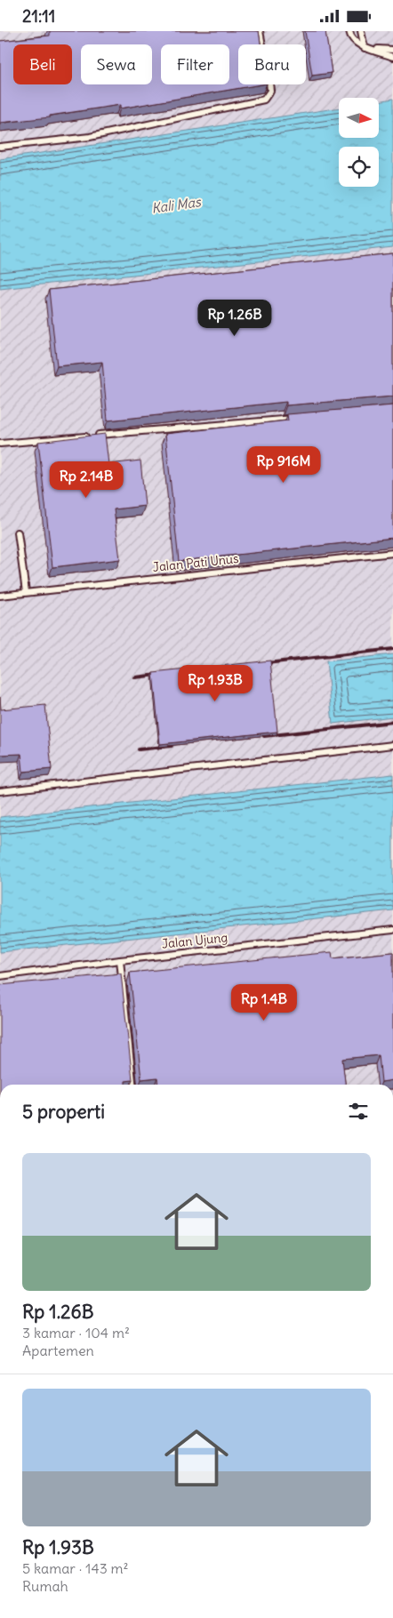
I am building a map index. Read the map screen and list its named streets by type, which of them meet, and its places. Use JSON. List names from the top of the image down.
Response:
{
  "streets": {
    "lane": ["Jalan Pati Unus", "Jalan Ujung"]
  },
  "water": ["Kali Mas"],
  "north": "right",
  "page": {
    "status": "21:11",
    "chip": [
      "Beli",
      "Sewa",
      "Filter",
      "Baru"
    ],
    "price": [
      "Rp 1.26B",
      "Rp 916M",
      "Rp 2.14B",
      "Rp 1.93B",
      "Rp 1.4B"
    ],
    "heading": "5 properti",
    "list": [
      {
        "name": "Rp 1.26B",
        "note": "3 kamar · 104 m² · Apartemen"
      },
      {
        "name": "Rp 1.93B",
        "note": "5 kamar · 143 m² · Rumah"
      }
    ]
  }
}
